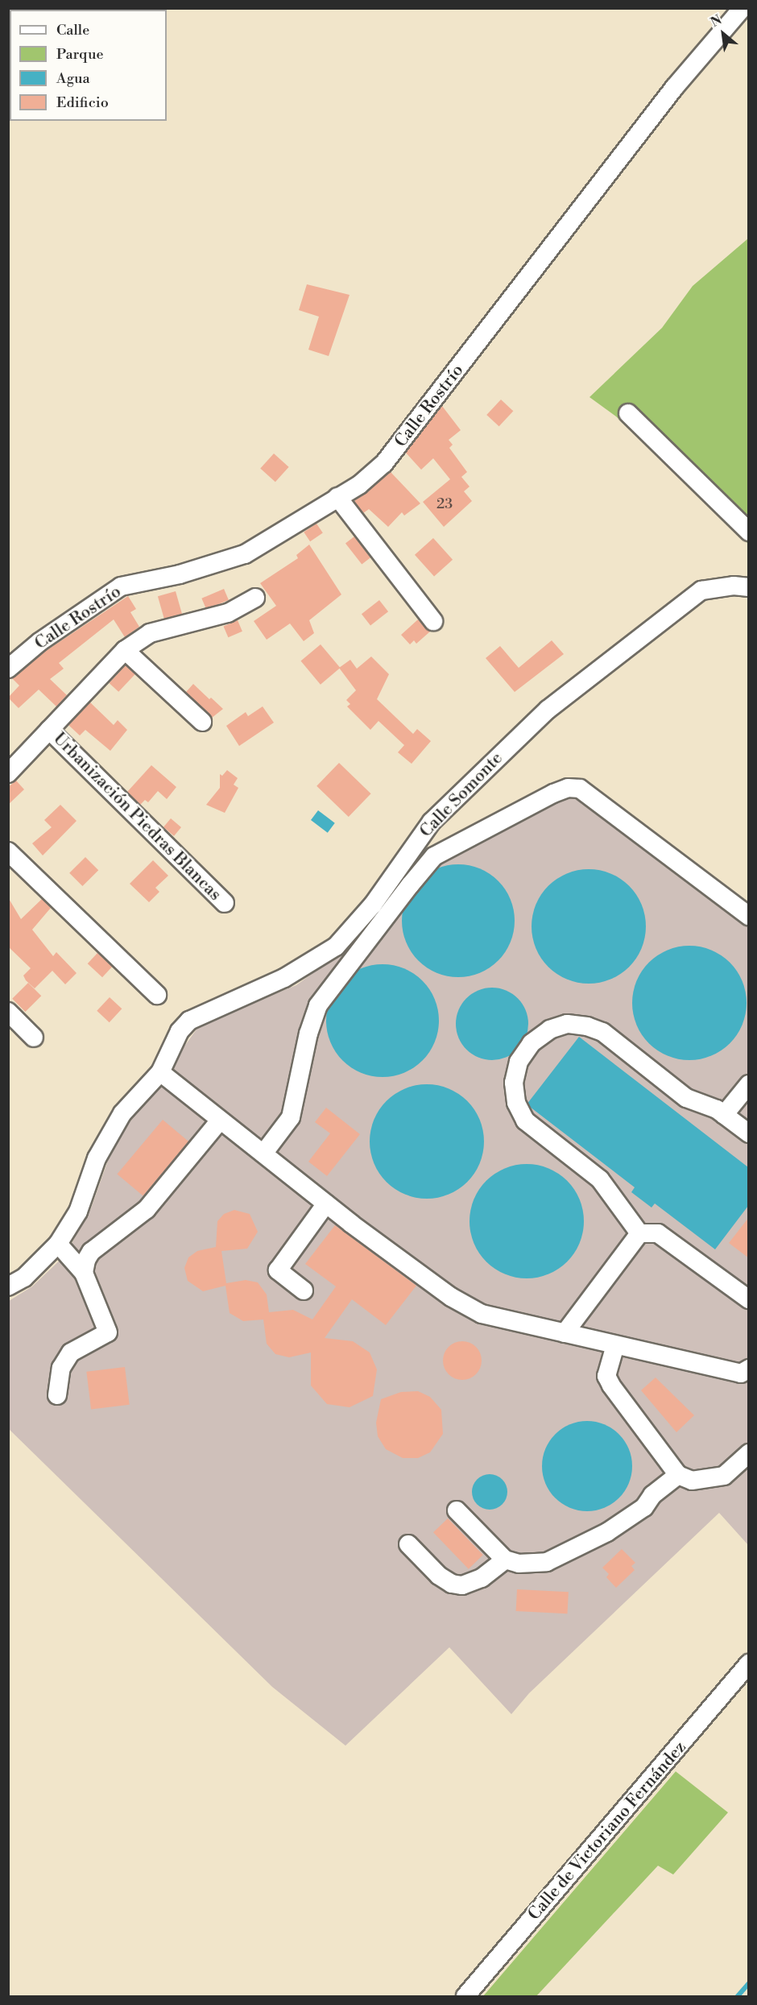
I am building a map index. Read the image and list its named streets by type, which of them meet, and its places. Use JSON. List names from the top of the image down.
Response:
{
  "streets": {
    "street": [
      "Calle Rostrío",
      "Calle Somonte",
      "Urbanización Piedras Blancas",
      "Calle de Victoriano Fernández"
    ]
  },
  "house_numbers": ["23"],
  "legend": [
    "Calle",
    "Parque",
    "Agua",
    "Edificio"
  ],
  "north": "top left"
}
